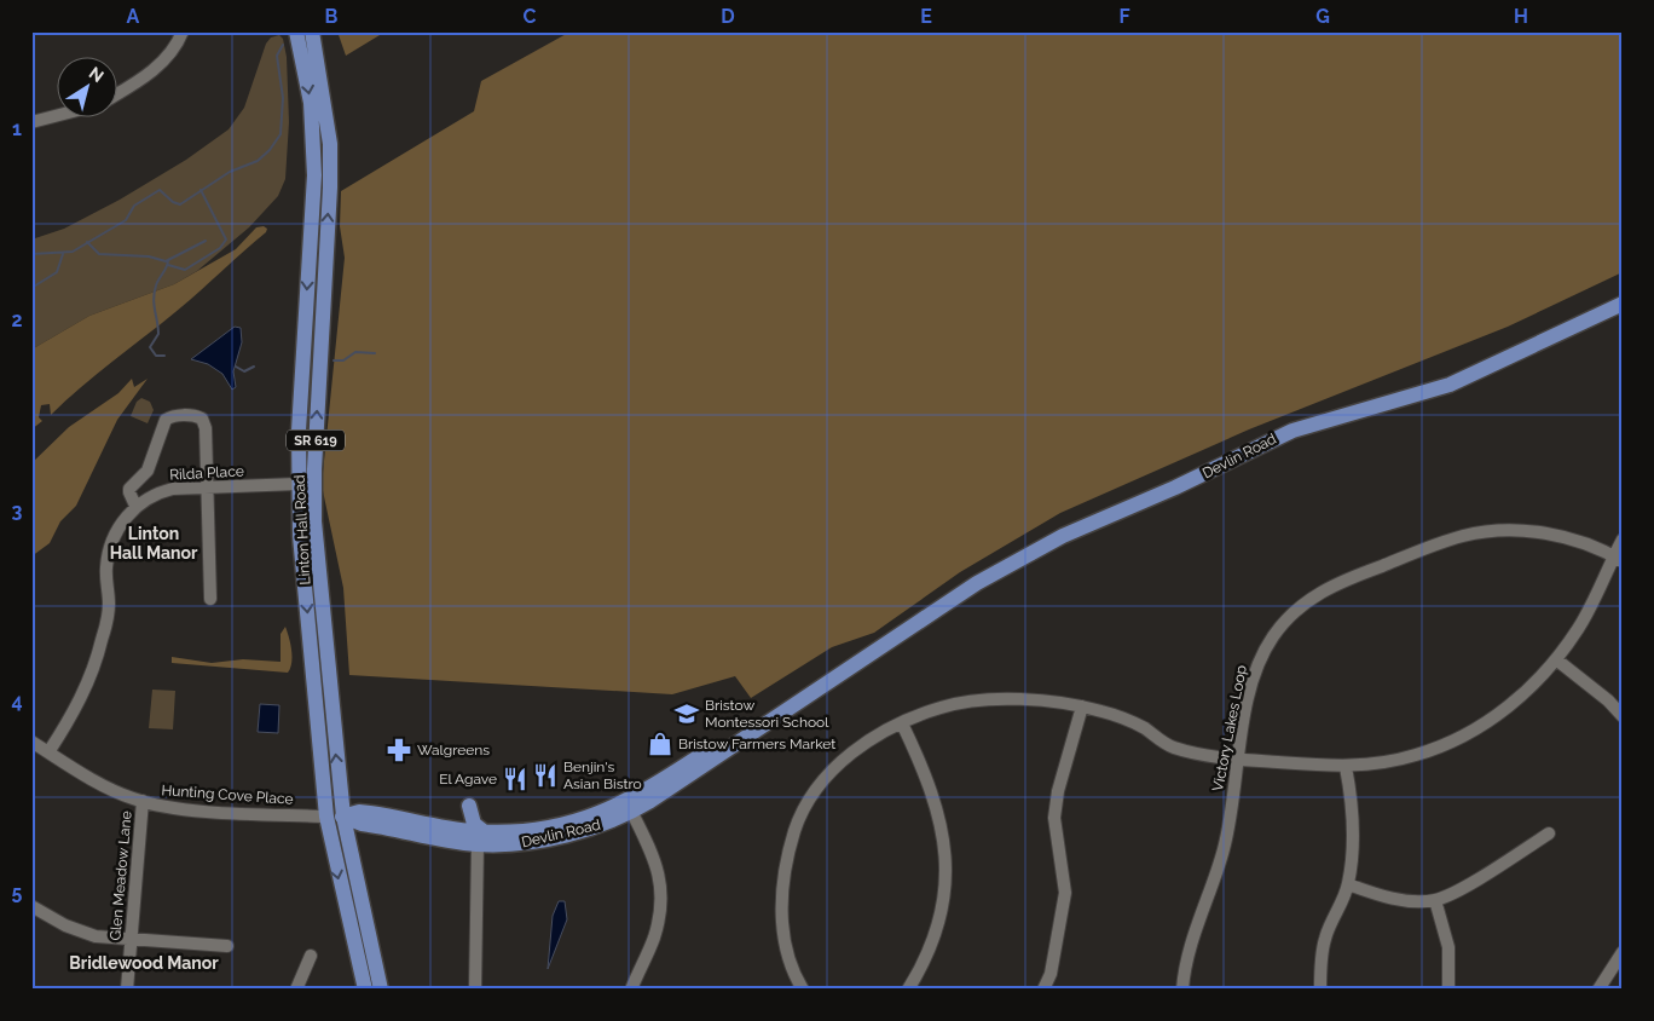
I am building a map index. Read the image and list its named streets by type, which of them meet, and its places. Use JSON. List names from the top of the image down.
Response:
{
  "streets": {
    "main road": ["SR 619", "Devlin Road", "Linton Hall Road"],
    "street": [
      "Rilda Place",
      "Victory Lakes Loop",
      "Hunting Cove Place",
      "Glen Meadow Lane"
    ]
  },
  "crossings": [
    ["Devlin Road", "Linton Hall Road"],
    ["Devlin Road", "Hunting Cove Place"],
    ["Rilda Place", "Linton Hall Road"],
    ["Rilda Place", "Hunting Cove Place"],
    ["Linton Hall Road", "Hunting Cove Place"],
    ["Hunting Cove Place", "Glen Meadow Lane"]
  ],
  "districts": ["Linton Hall Manor", "Bridlewood Manor"],
  "places": {
    "school or university": ["Bristow Montessori School"],
    "shop": ["Bristow Farmers Market"],
    "pharmacy": ["Walgreens"],
    "restaurant": ["Benjin's Asian Bistro", "El Agave"]
  },
  "north": "top right",
  "grid": {
    "columns": [
      "A",
      "B",
      "C",
      "D",
      "E",
      "F",
      "G",
      "H"
    ],
    "rows": [
      "1",
      "2",
      "3",
      "4",
      "5"
    ]
  }
}
